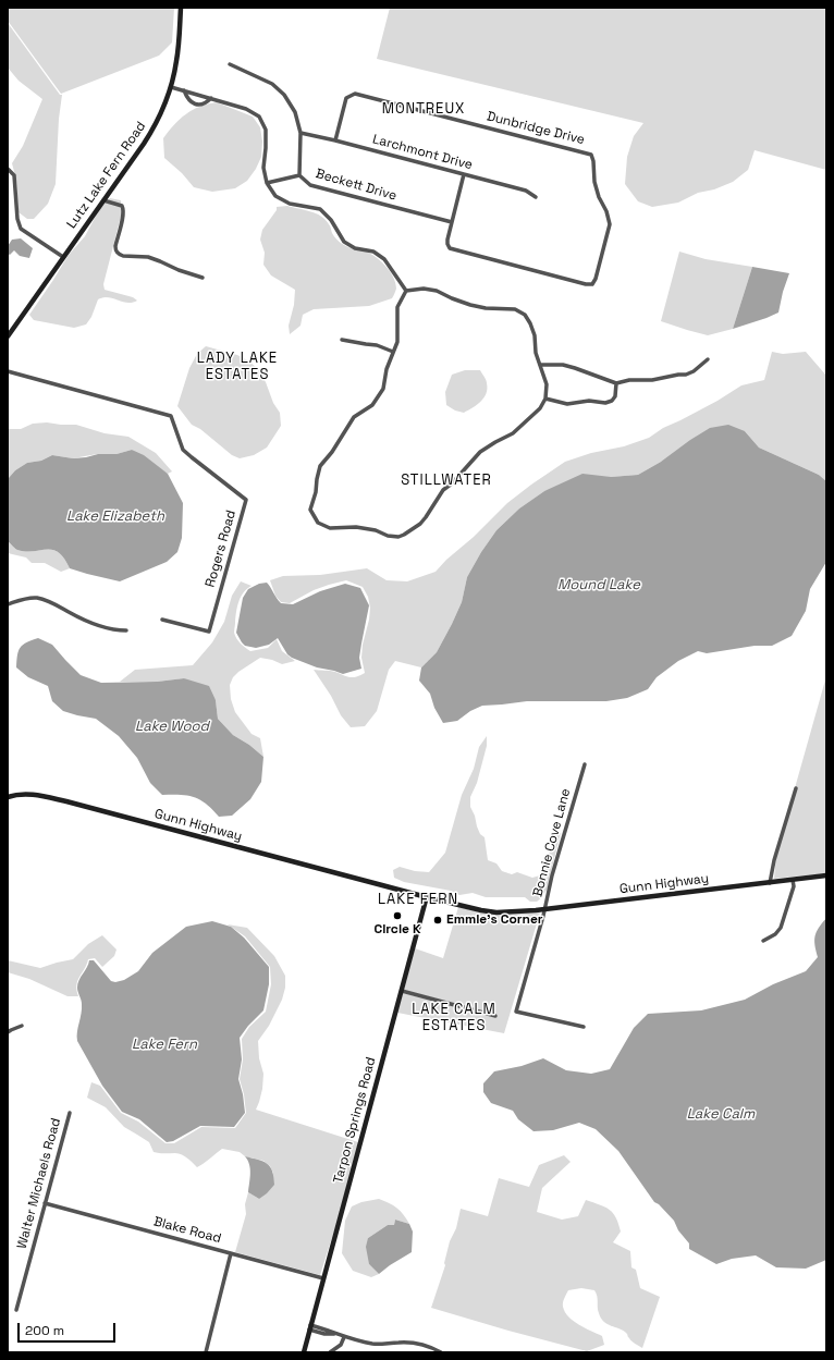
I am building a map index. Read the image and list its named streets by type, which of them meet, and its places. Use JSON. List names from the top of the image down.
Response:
{
  "streets": {
    "main road": ["Lutz Lake Fern Road", "Gunn Highway", "Tarpon Springs Road"],
    "street": [
      "Dunbridge Drive",
      "Larchmont Drive",
      "Beckett Drive",
      "Rogers Road",
      "Bonnie Cove Lane",
      "Walter Michaels Road",
      "Blake Road"
    ]
  },
  "crossings": [
    ["Dunbridge Drive", "Larchmont Drive"],
    ["Dunbridge Drive", "Beckett Drive"],
    ["Larchmont Drive", "Beckett Drive"],
    ["Gunn Highway", "Bonnie Cove Lane"],
    ["Gunn Highway", "Tarpon Springs Road"],
    ["Tarpon Springs Road", "Blake Road"],
    ["Walter Michaels Road", "Blake Road"]
  ],
  "districts": [
    "MONTREUX",
    "LADY LAKE ESTATES",
    "STILLWATER",
    "LAKE FERN",
    "LAKE CALM ESTATES"
  ],
  "water": [
    "Lake Elizabeth",
    "Mound Lake",
    "Lake Wood",
    "Lake Fern",
    "Lake Calm"
  ],
  "places": ["Circle K", "Emmie's Corner"],
  "scale_bar": "200 m"
}
